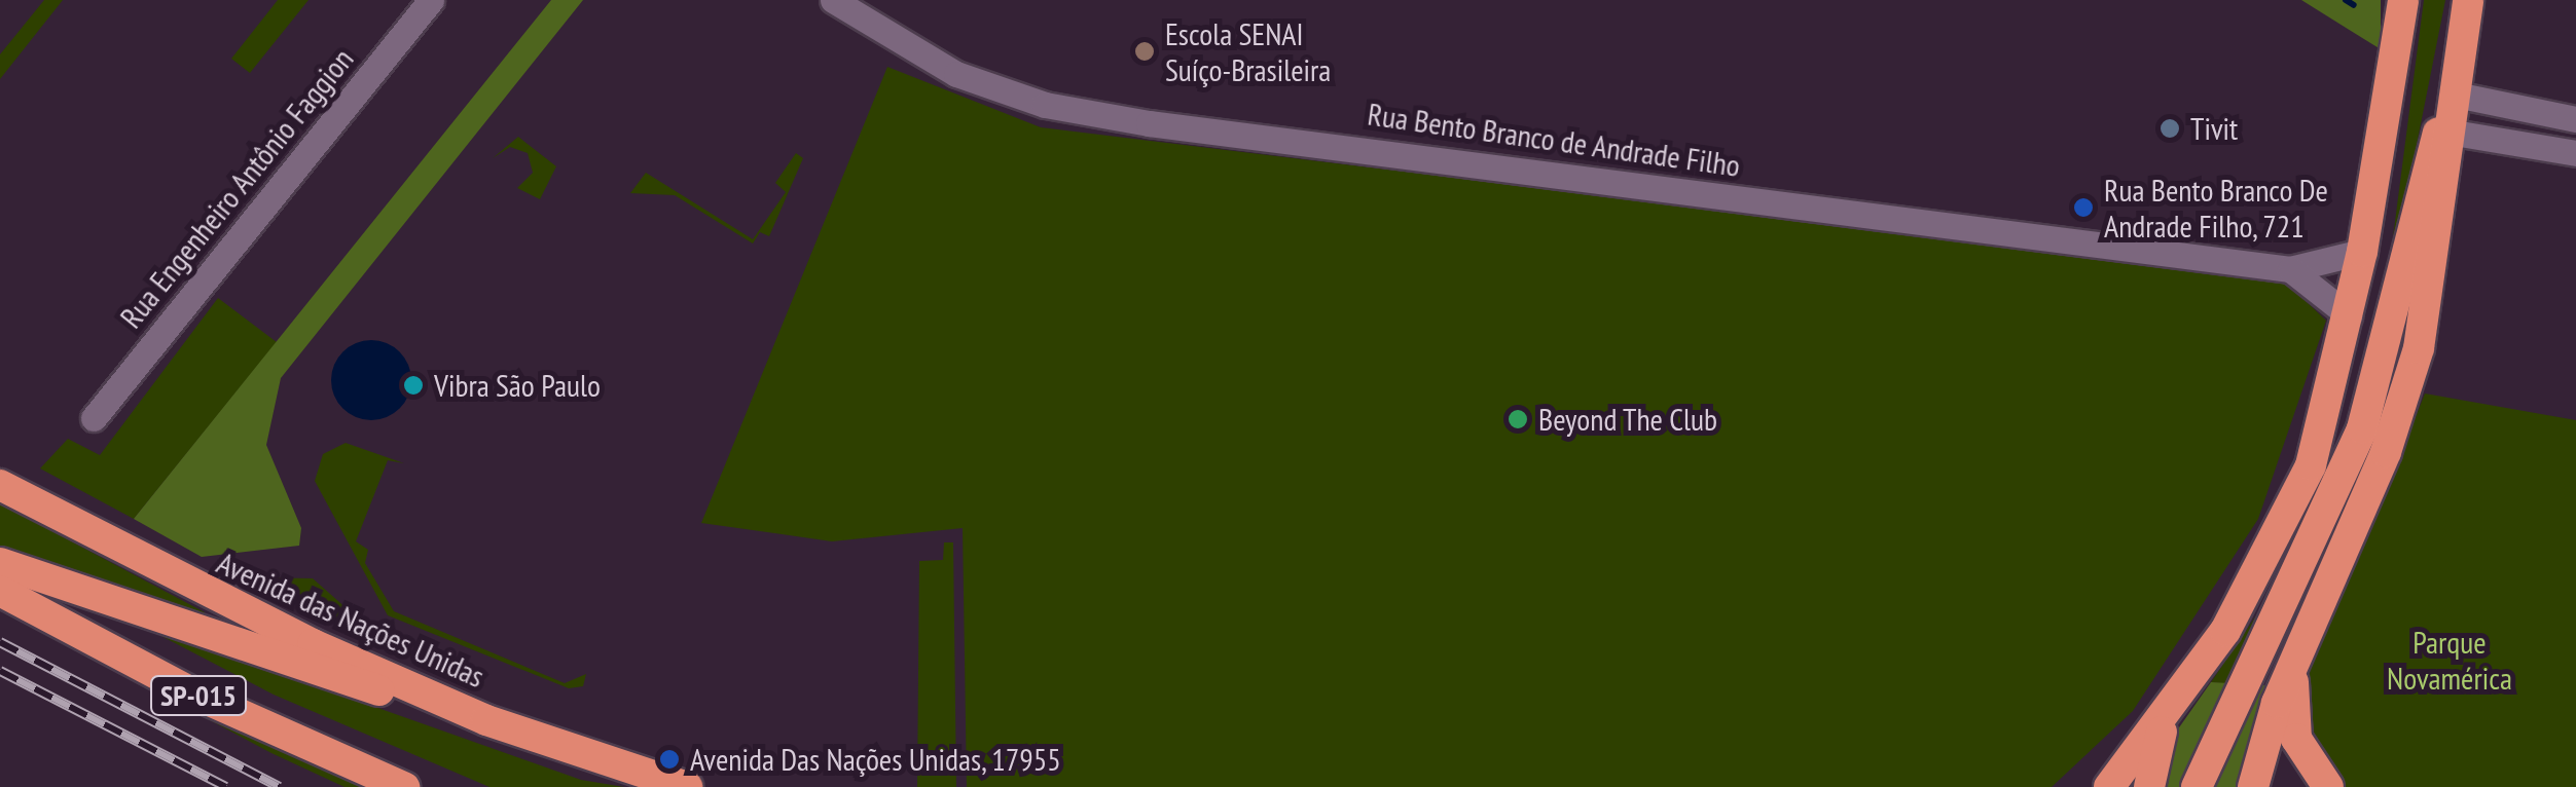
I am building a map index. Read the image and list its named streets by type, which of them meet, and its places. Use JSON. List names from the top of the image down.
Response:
{
  "streets": {
    "highway": ["Avenida das Nações Unidas", "SP-015"],
    "street": ["Rua Bento Branco de Andrade Filho", "Rua Engenheiro Antônio Faggion"]
  },
  "parks": ["Parque Novamérica"],
  "places": [
    "Escola SENAI Suíço-Brasileira",
    "Tivit",
    "Rua Bento Branco De Andrade Filho, 721",
    "Vibra São Paulo",
    "Beyond The Club",
    "Avenida Das Nações Unidas, 17955"
  ]
}
